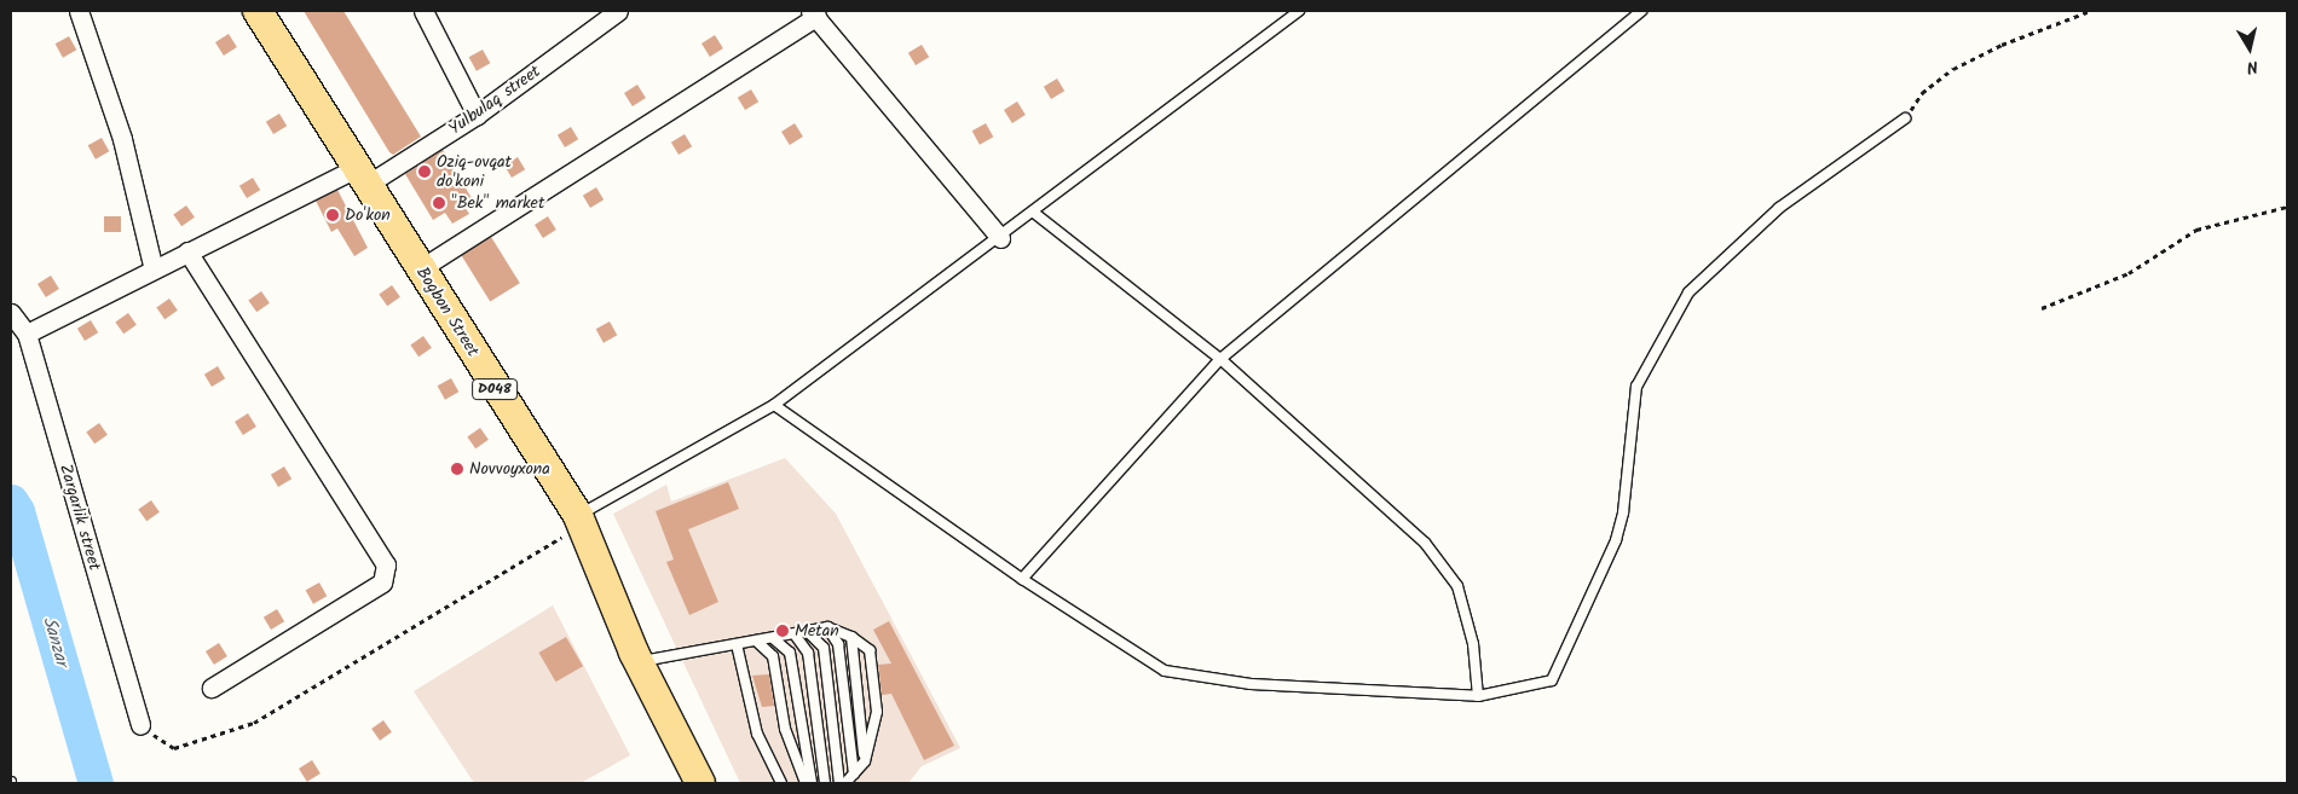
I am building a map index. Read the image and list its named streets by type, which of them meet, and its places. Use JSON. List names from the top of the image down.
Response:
{
  "streets": {
    "main road": ["Bogbon Street", "D048"],
    "street": ["Yulbulaq street", "Zargarlik street"]
  },
  "crossings": [
    ["Yulbulaq street", "Bogbon Street"],
    ["Yulbulaq street", "Zargarlik street"]
  ],
  "water": ["Sanzar"],
  "places": [
    "Oziq-ovqat do'koni",
    "\"Bek\" market",
    "Do'kon",
    "Novvoyxona",
    "Metan"
  ],
  "north": "bottom"
}
